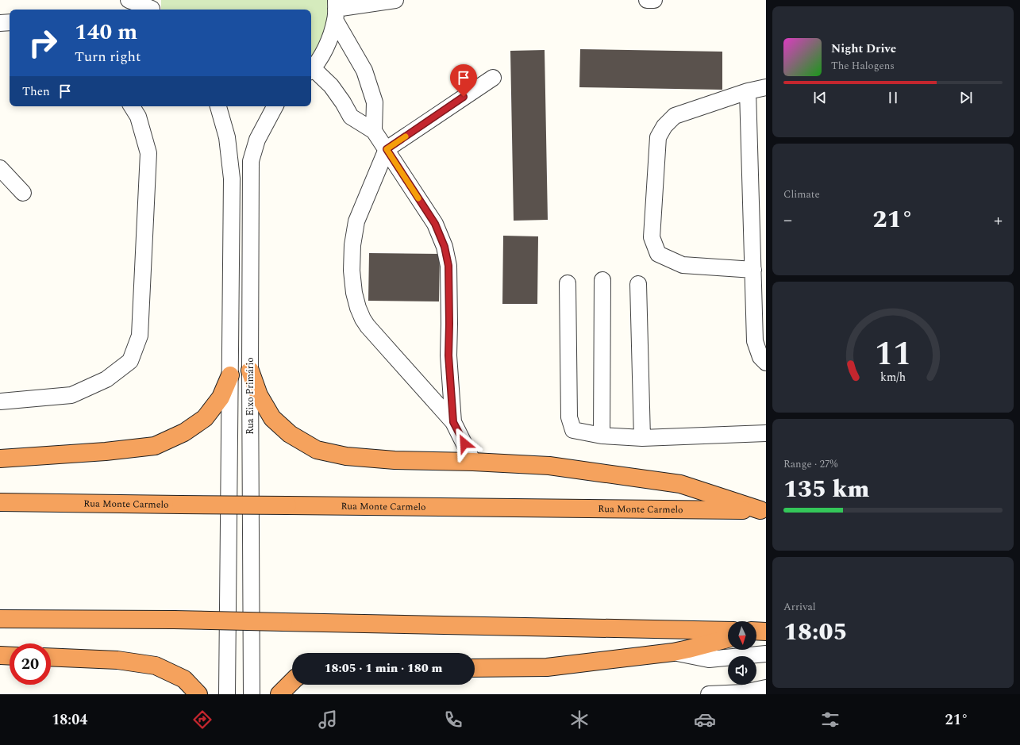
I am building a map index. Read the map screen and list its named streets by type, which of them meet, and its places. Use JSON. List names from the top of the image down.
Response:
{
  "streets": {
    "highway": ["Rua Monte Carmelo"],
    "street": ["Rua Eixo Primário"]
  },
  "north": "bottom",
  "page": {
    "turn": ["140 m", "Turn right"],
    "song": ["Night Drive", "The Halogens"],
    "then": "Then",
    "tile": [
      "Climate",
      ["Range · 27%", "135 km"],
      ["Arrival", "18:05"]
    ],
    "heat": ["−", "21°", "+"],
    "limit": "20",
    "trip": "18:05 · 1 min · 180 m",
    "tabs": ["18:04", "21°"],
    "gauge": ["11", "km/h"]
  }
}
